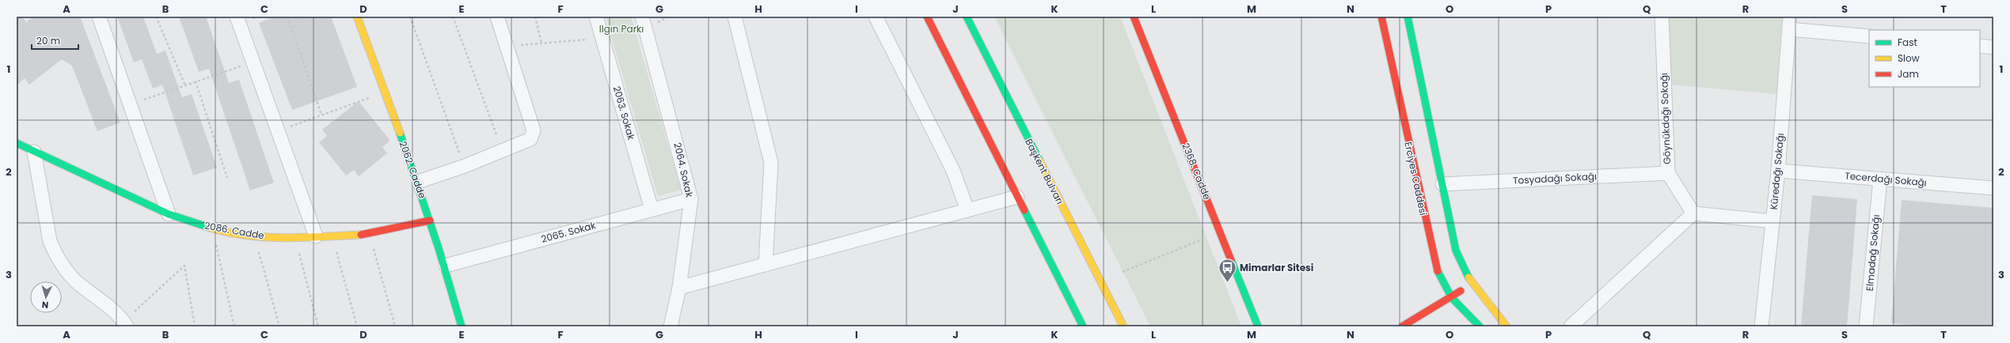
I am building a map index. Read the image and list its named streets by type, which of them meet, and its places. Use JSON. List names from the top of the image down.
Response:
{
  "streets": {
    "street": [
      "2063. Sokak",
      "Göynükdağı Sokağı",
      "2062. Cadde",
      "2064. Sokak",
      "Başkent Bulvarı",
      "2368. Cadde",
      "Küredağı Sokağı",
      "Erciyes Caddesi",
      "Tosyadağı Sokağı",
      "Tecerdağı Sokağı",
      "2086. Cadde",
      "2065. Sokak",
      "Elmadağ Sokağı"
    ]
  },
  "crossings": [
    ["2063. Sokak", "2065. Sokak"],
    ["Göynükdağı Sokağı", "Tosyadağı Sokağı"],
    ["2062. Cadde", "2086. Cadde"],
    ["2062. Cadde", "2065. Sokak"],
    ["2064. Sokak", "2065. Sokak"],
    ["Küredağı Sokağı", "Tecerdağı Sokağı"],
    ["Tecerdağı Sokağı", "Elmadağ Sokağı"]
  ],
  "parks": ["Ilgın Parkı"],
  "places": {
    "bus stop": ["Mimarlar Sitesi"]
  },
  "legend": ["Fast", "Slow", "Jam"],
  "scale_bar": "20 m",
  "north": "bottom",
  "grid": {
    "columns": [
      "A",
      "B",
      "C",
      "D",
      "E",
      "F",
      "G",
      "H",
      "I",
      "J",
      "K",
      "L",
      "M",
      "N",
      "O",
      "P",
      "Q",
      "R",
      "S",
      "T"
    ],
    "rows": ["1", "2", "3"]
  }
}
